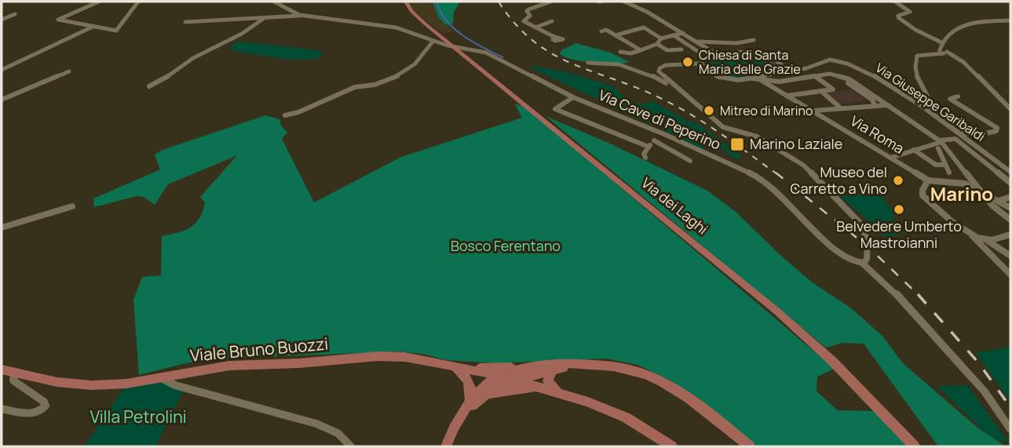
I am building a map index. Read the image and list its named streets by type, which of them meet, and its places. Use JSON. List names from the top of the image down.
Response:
{
  "streets": {
    "main road": ["Via dei Laghi", "Viale Bruno Buozzi"],
    "street": ["Via Giuseppe Garibaldi", "Via Cave di Peperino", "Via Roma"]
  },
  "crossings": [
    ["Via Cave di Peperino", "Via dei Laghi"]
  ],
  "districts": ["Marino"],
  "parks": ["Bosco Ferentano", "Villa Petrolini"],
  "places": {
    "other": [
      "Chiesa di Santa Maria delle Grazie",
      "Mitreo di Marino",
      "Museo del Carretto a Vino",
      "Belvedere Umberto Mastroianni"
    ],
    "transit": ["Marino Laziale"]
  }
}
